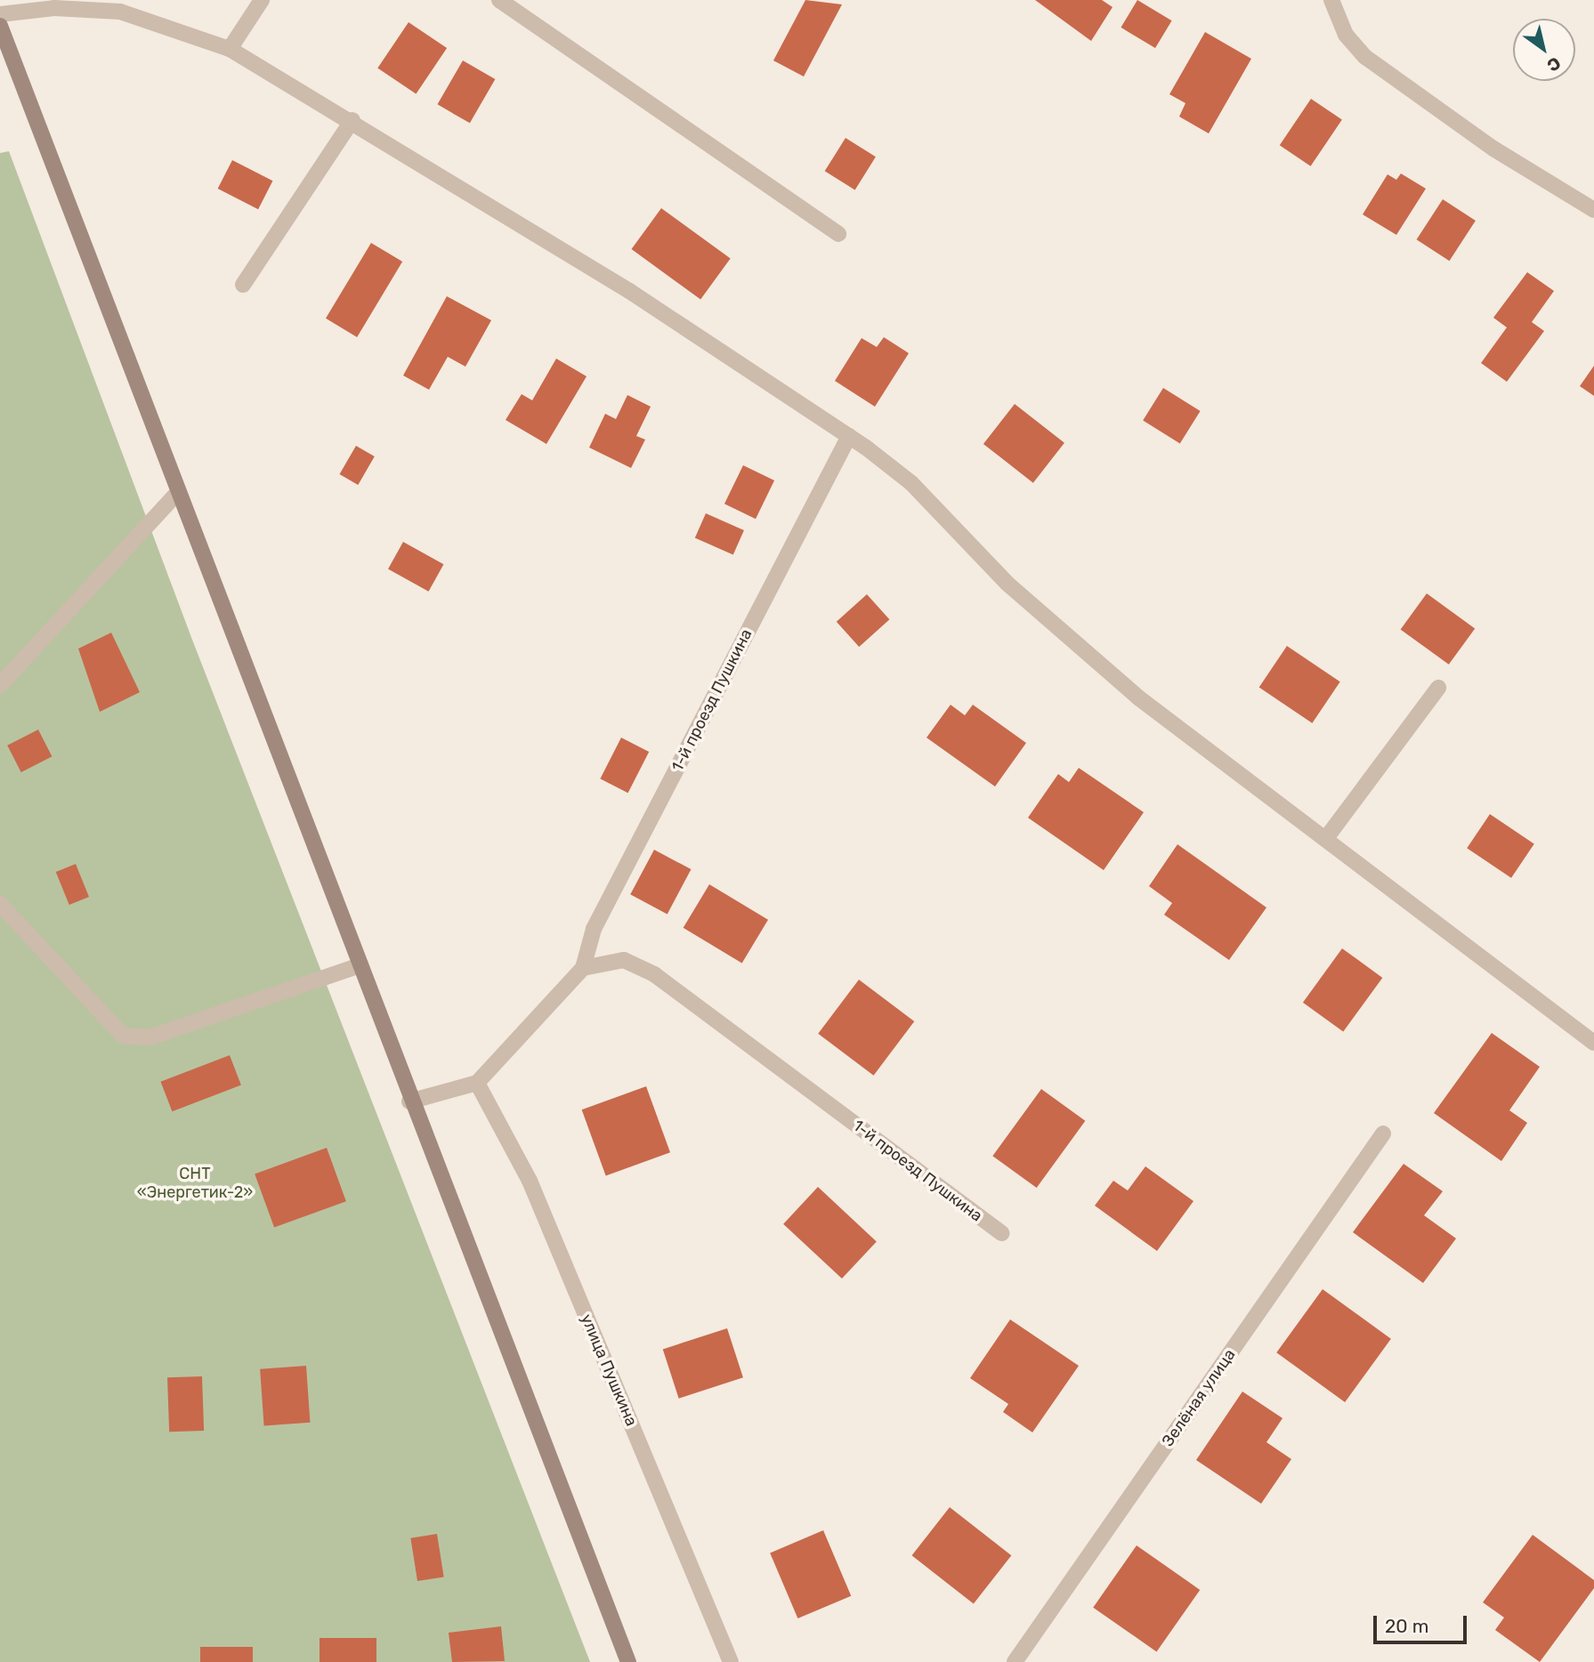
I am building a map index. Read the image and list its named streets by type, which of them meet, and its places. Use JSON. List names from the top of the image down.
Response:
{
  "streets": {
    "street": ["1-й проезд Пушкина", "улица Пушкина", "Зелёная улица"]
  },
  "crossings": [
    ["1-й проезд Пушкина", "улица Пушкина"]
  ],
  "parks": ["СНТ «Энергетик-2»"],
  "scale_bar": "20 m",
  "north": "bottom right"
}
